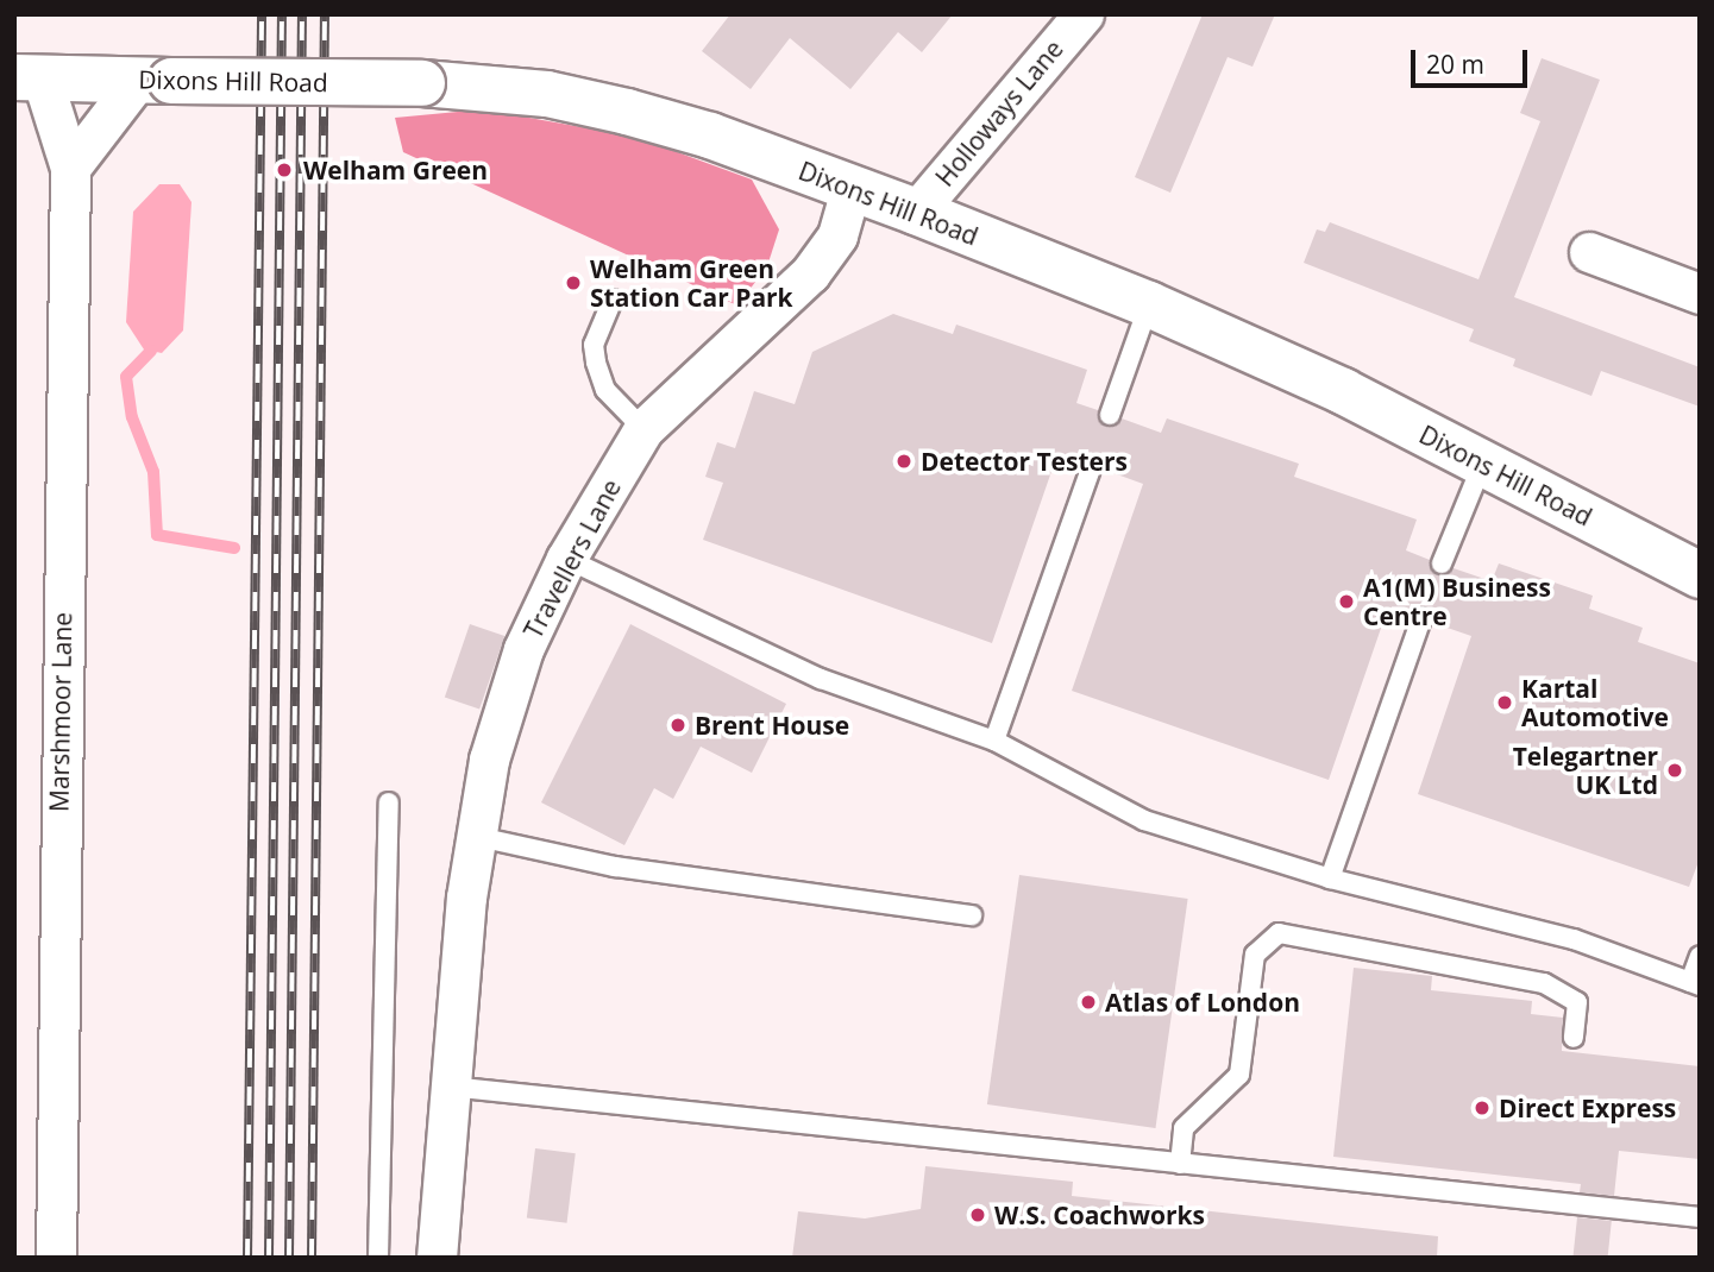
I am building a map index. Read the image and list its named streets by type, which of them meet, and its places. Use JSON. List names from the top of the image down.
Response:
{
  "streets": {
    "street": [
      "Dixons Hill Road",
      "Holloways Lane",
      "Travellers Lane",
      "Marshmoor Lane"
    ]
  },
  "crossings": [
    ["Dixons Hill Road", "Holloways Lane"],
    ["Dixons Hill Road", "Travellers Lane"],
    ["Dixons Hill Road", "Marshmoor Lane"]
  ],
  "places": [
    "Welham Green",
    "Welham Green Station Car Park",
    "Detector Testers",
    "A1(M) Business Centre",
    "Kartal Automotive",
    "Brent House",
    "Telegartner UK Ltd",
    "Atlas of London",
    "Direct Express",
    "W.S. Coachworks"
  ],
  "scale_bar": "20 m"
}
